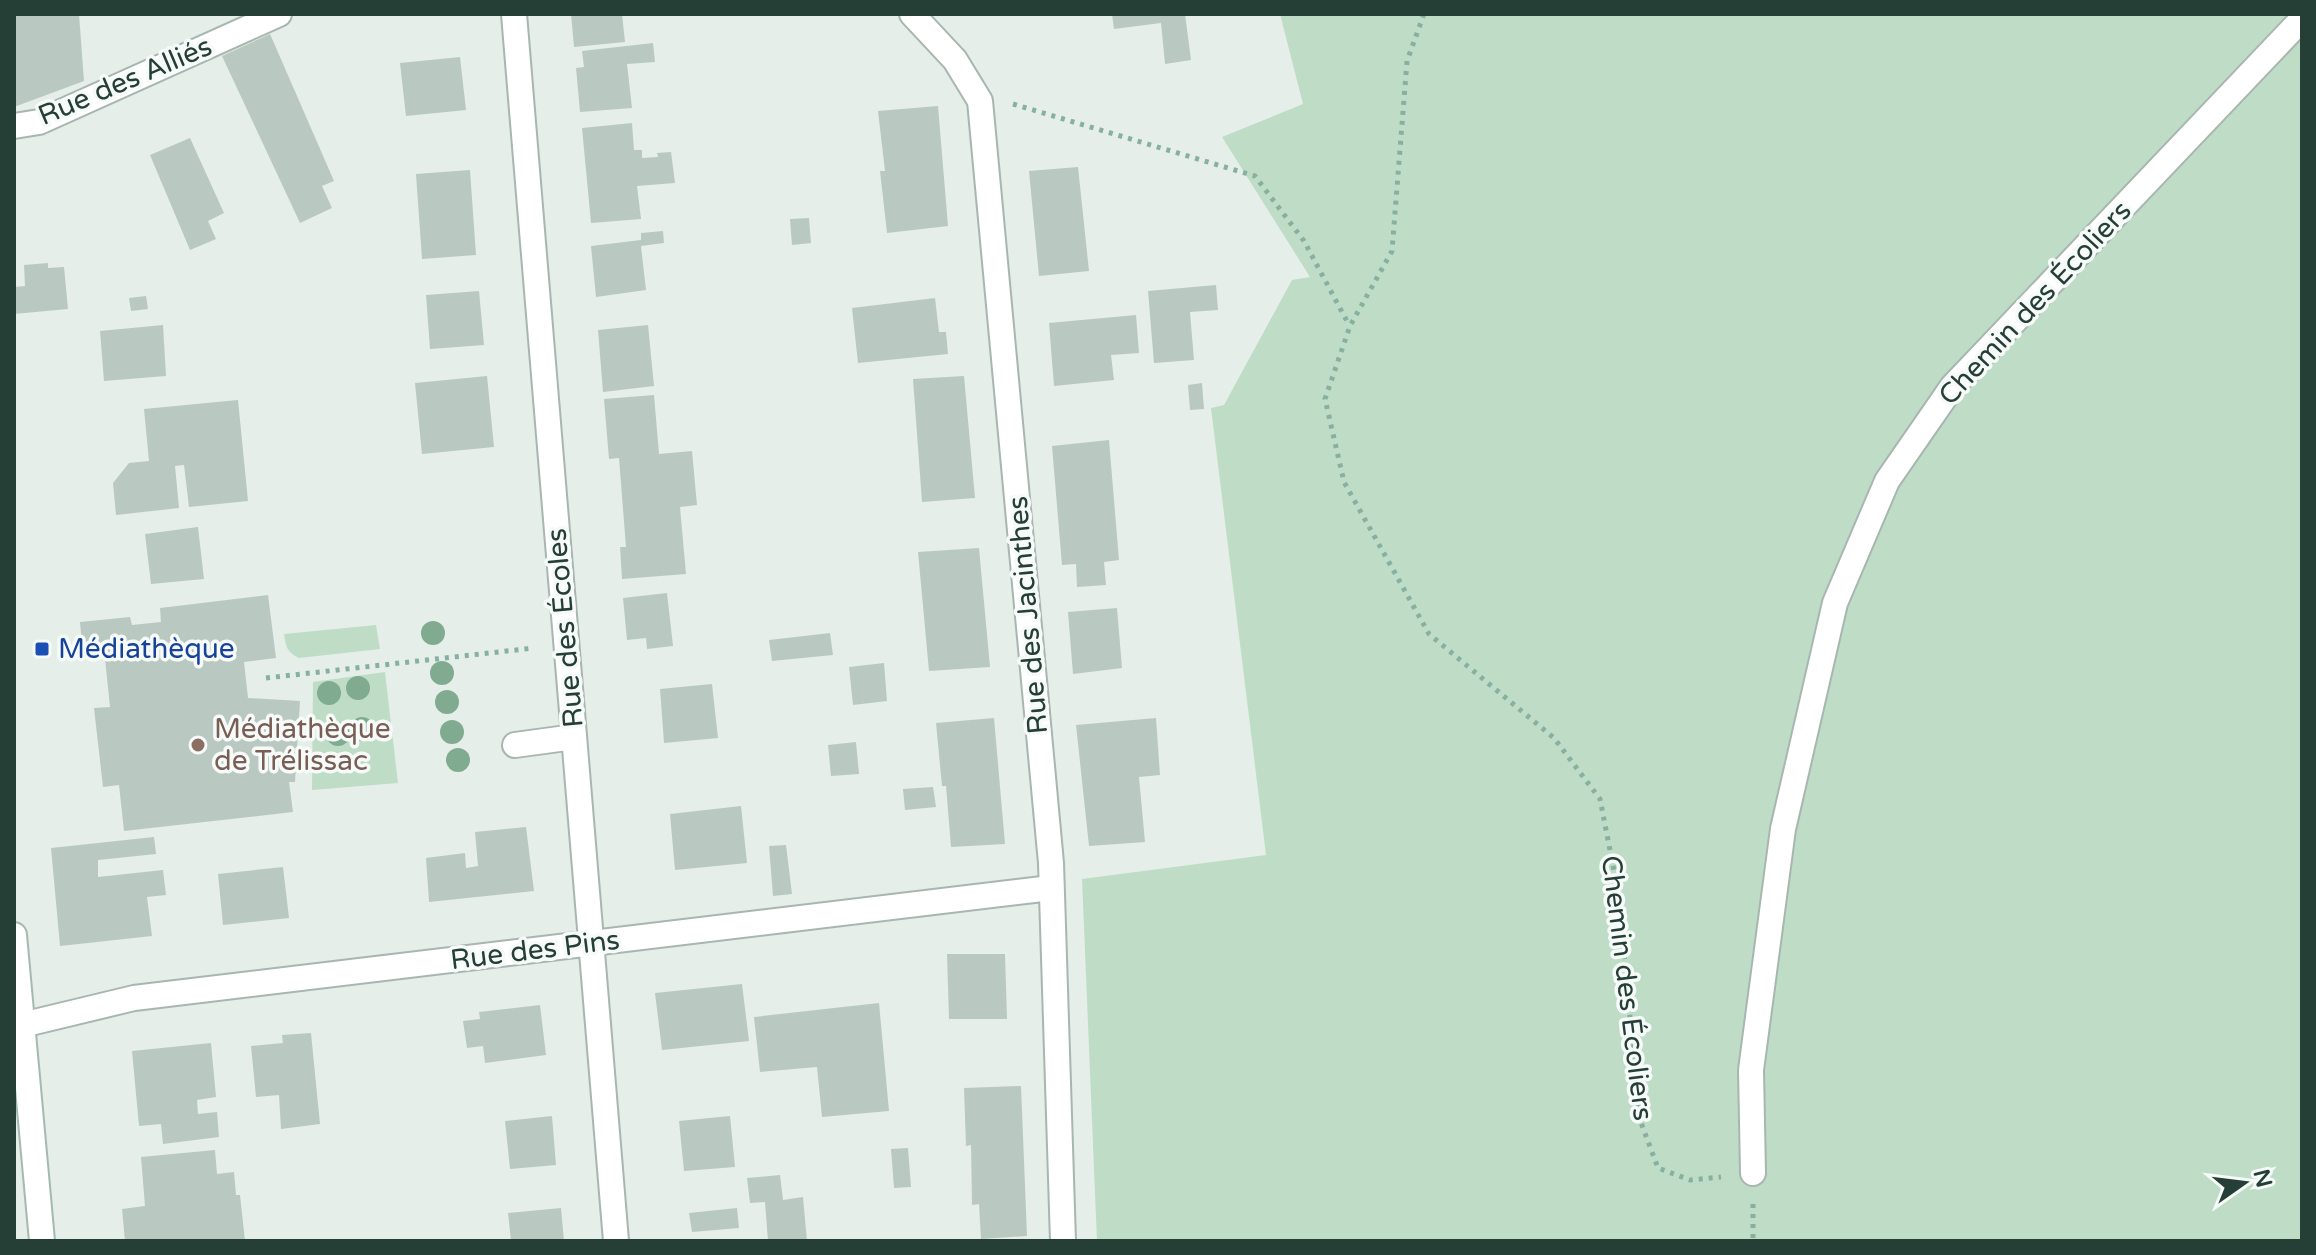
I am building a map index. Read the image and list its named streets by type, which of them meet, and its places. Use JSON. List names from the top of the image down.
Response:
{
  "streets": {
    "street": [
      "Rue des Alliés",
      "Chemin des Écoliers",
      "Rue des Jacinthes",
      "Rue des Écoles",
      "Rue des Pins"
    ]
  },
  "crossings": [
    ["Rue des Jacinthes", "Rue des Pins"],
    ["Rue des Écoles", "Rue des Pins"]
  ],
  "places": {
    "transit": ["Médiathèque"],
    "other": ["Médiathèque de Trélissac"]
  },
  "north": "right"
}
